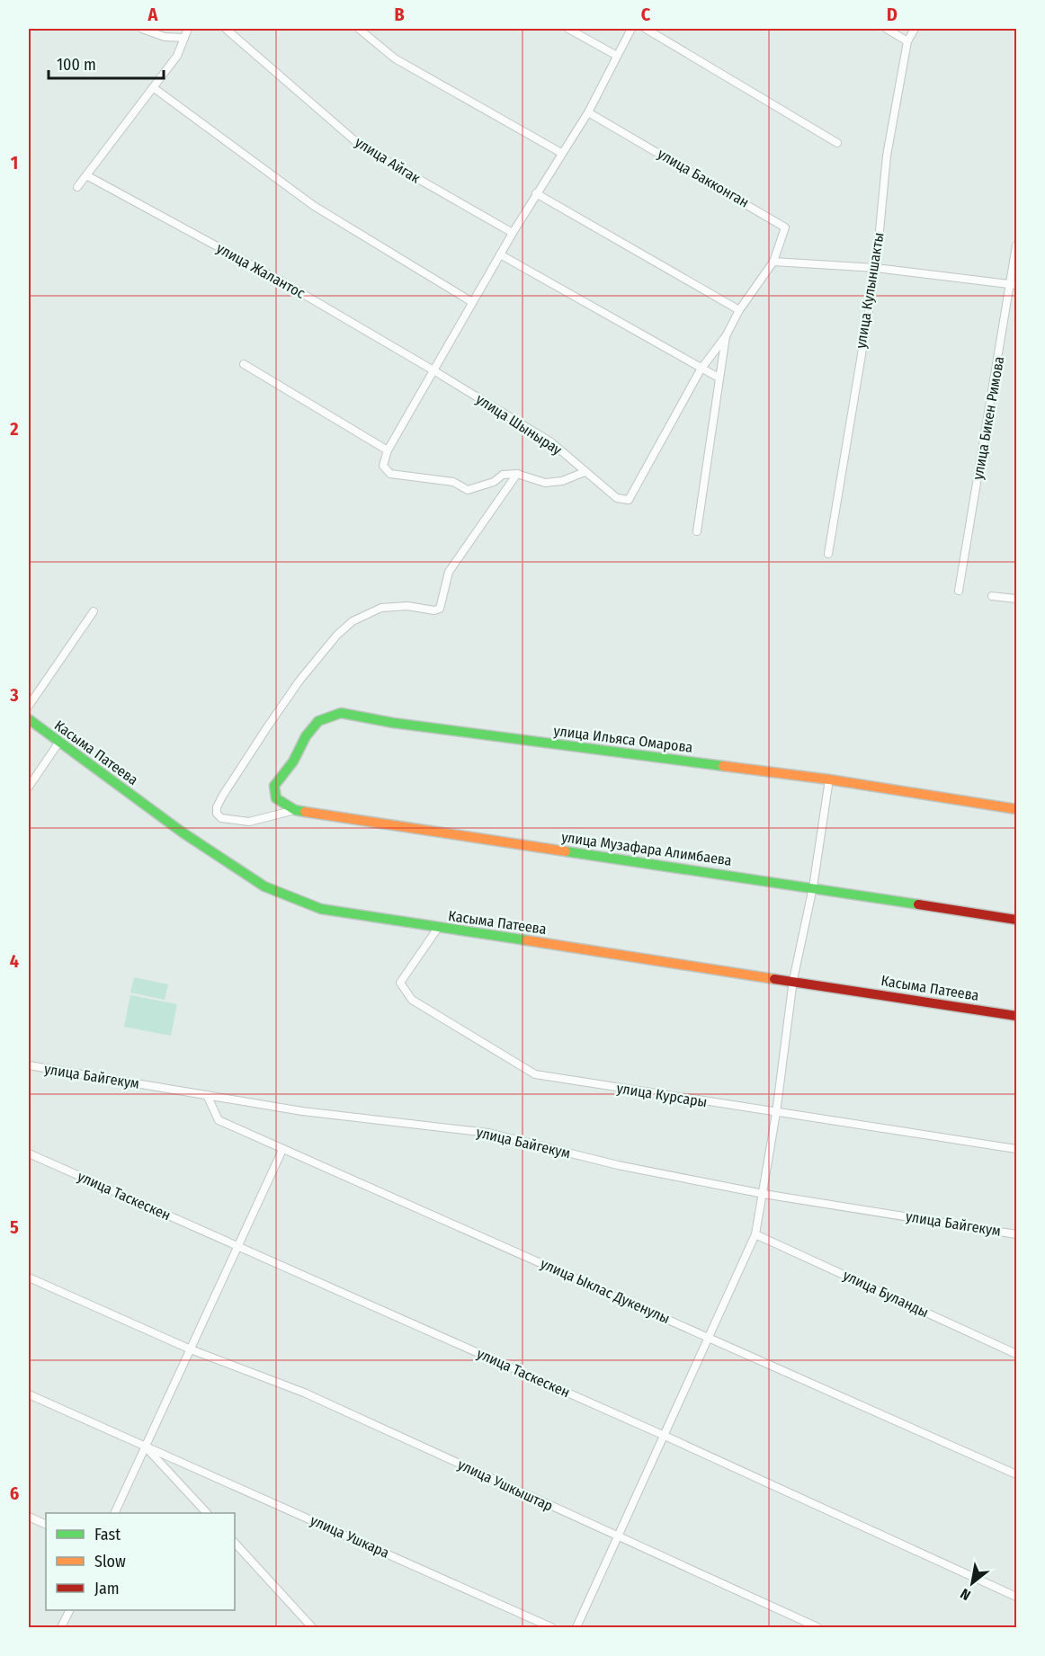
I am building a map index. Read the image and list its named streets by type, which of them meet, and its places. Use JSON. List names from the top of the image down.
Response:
{
  "streets": {
    "street": [
      "улица Айгак",
      "улица Бакконган",
      "улица Жалантос",
      "улица Кулыншакты",
      "улица Бикен Римова",
      "улица Шынырау",
      "улица Ильяса Омарова",
      "Касыма Патеева",
      "улица Музафара Алимбаева",
      "улица Байгекум",
      "улица Курсары",
      "улица Таскескен",
      "улица Ыклас Дукенулы",
      "улица Буланды",
      "улица Ушкыштар",
      "улица Ушкара"
    ]
  },
  "crossings": [
    ["улица Жалантос", "улица Шынырау"],
    ["улица Ильяса Омарова", "улица Музафара Алимбаева"],
    ["Касыма Патеева", "улица Курсары"],
    ["улица Байгекум", "улица Ыклас Дукенулы"]
  ],
  "legend": ["Fast", "Slow", "Jam"],
  "scale_bar": "100 m",
  "north": "bottom left",
  "grid": {
    "columns": [
      "A",
      "B",
      "C",
      "D"
    ],
    "rows": [
      "1",
      "2",
      "3",
      "4",
      "5",
      "6"
    ]
  }
}
